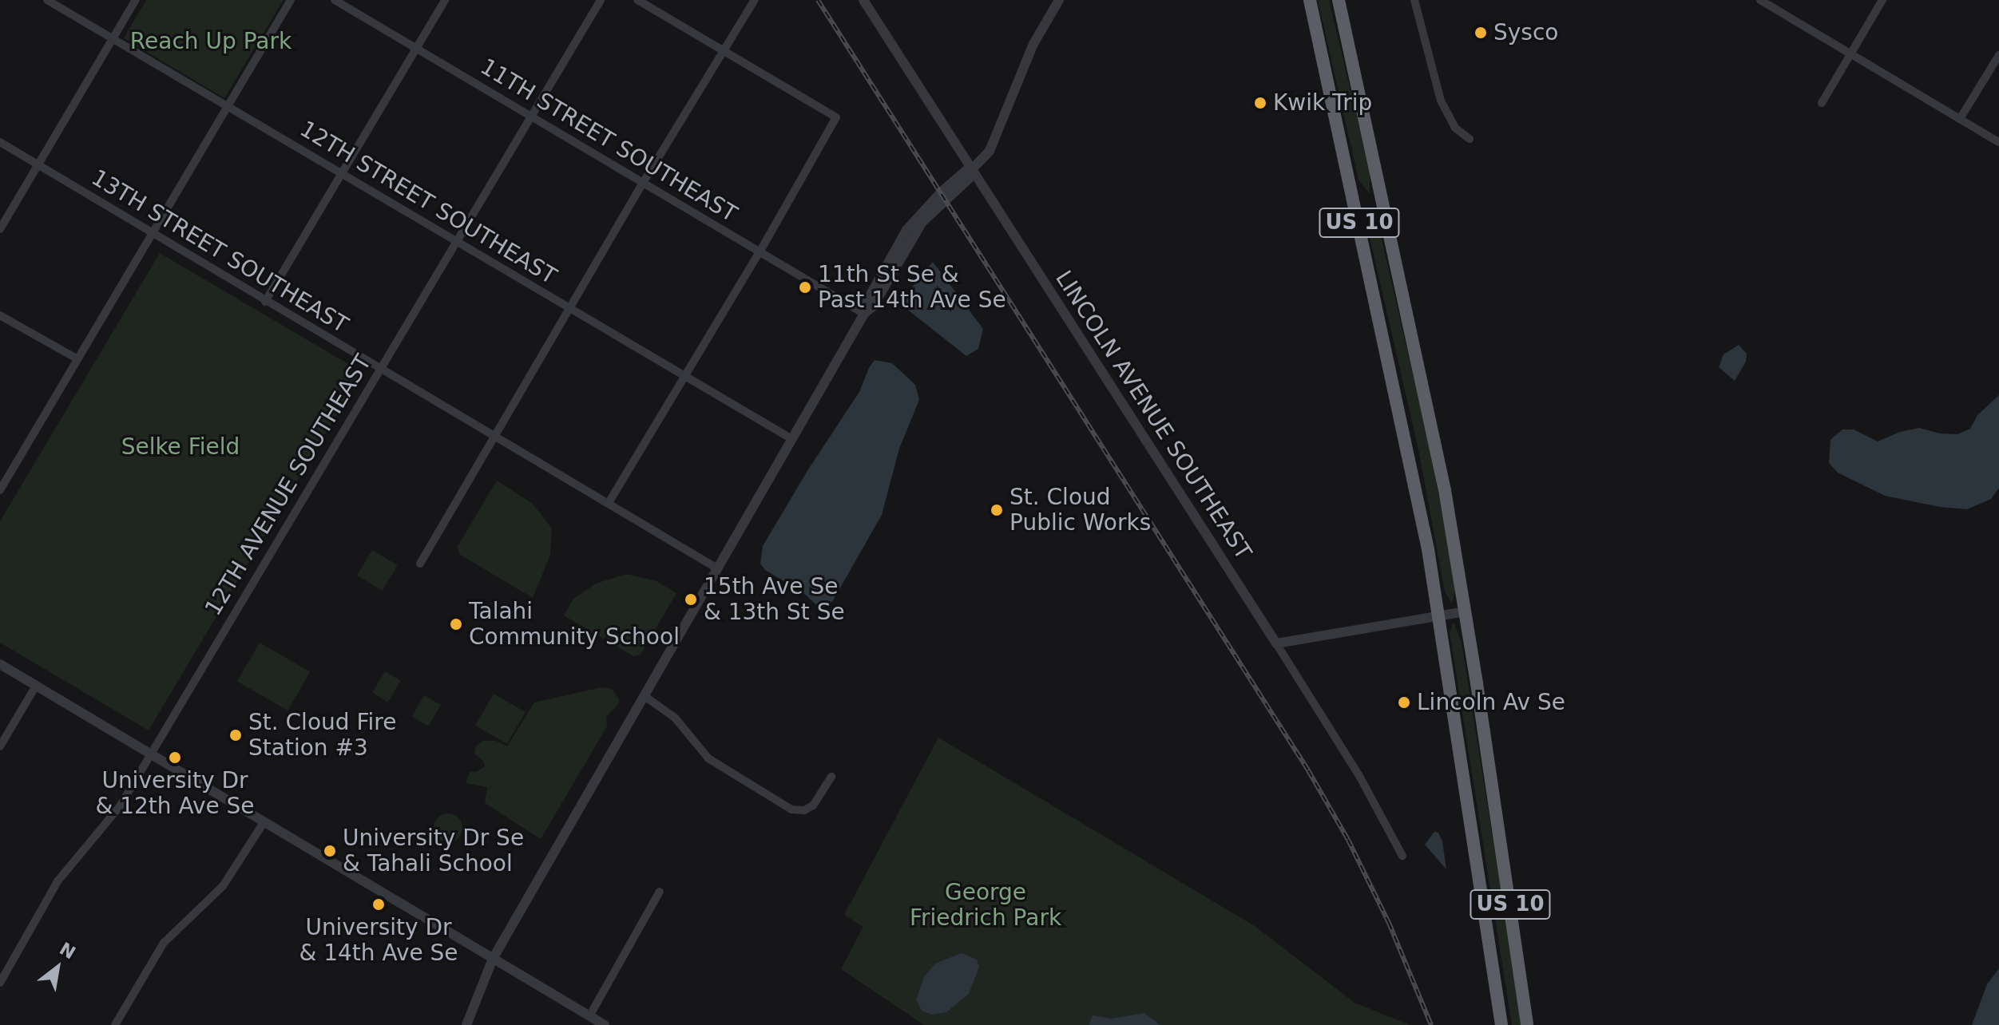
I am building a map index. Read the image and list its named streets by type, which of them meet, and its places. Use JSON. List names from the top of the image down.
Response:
{
  "streets": {
    "highway": ["US 10"],
    "street": [
      "11TH STREET SOUTHEAST",
      "12TH STREET SOUTHEAST",
      "13TH STREET SOUTHEAST",
      "LINCOLN AVENUE SOUTHEAST",
      "12TH AVENUE SOUTHEAST"
    ]
  },
  "crossings": [
    ["11TH STREET SOUTHEAST", "12TH AVENUE SOUTHEAST"],
    ["12TH STREET SOUTHEAST", "12TH AVENUE SOUTHEAST"],
    ["13TH STREET SOUTHEAST", "12TH AVENUE SOUTHEAST"]
  ],
  "parks": ["Reach Up Park", "Selke Field", "George Friedrich Park"],
  "places": [
    "Sysco",
    "Kwik Trip",
    "11th St Se & Past 14th Ave Se",
    "St. Cloud Public Works",
    "15th Ave Se & 13th St Se",
    "Talahi Community School",
    "Lincoln Av Se",
    "St. Cloud Fire Station #3",
    "University Dr & 12th Ave Se",
    "University Dr Se & Tahali School",
    "University Dr & 14th Ave Se"
  ],
  "north": "top right"
}
